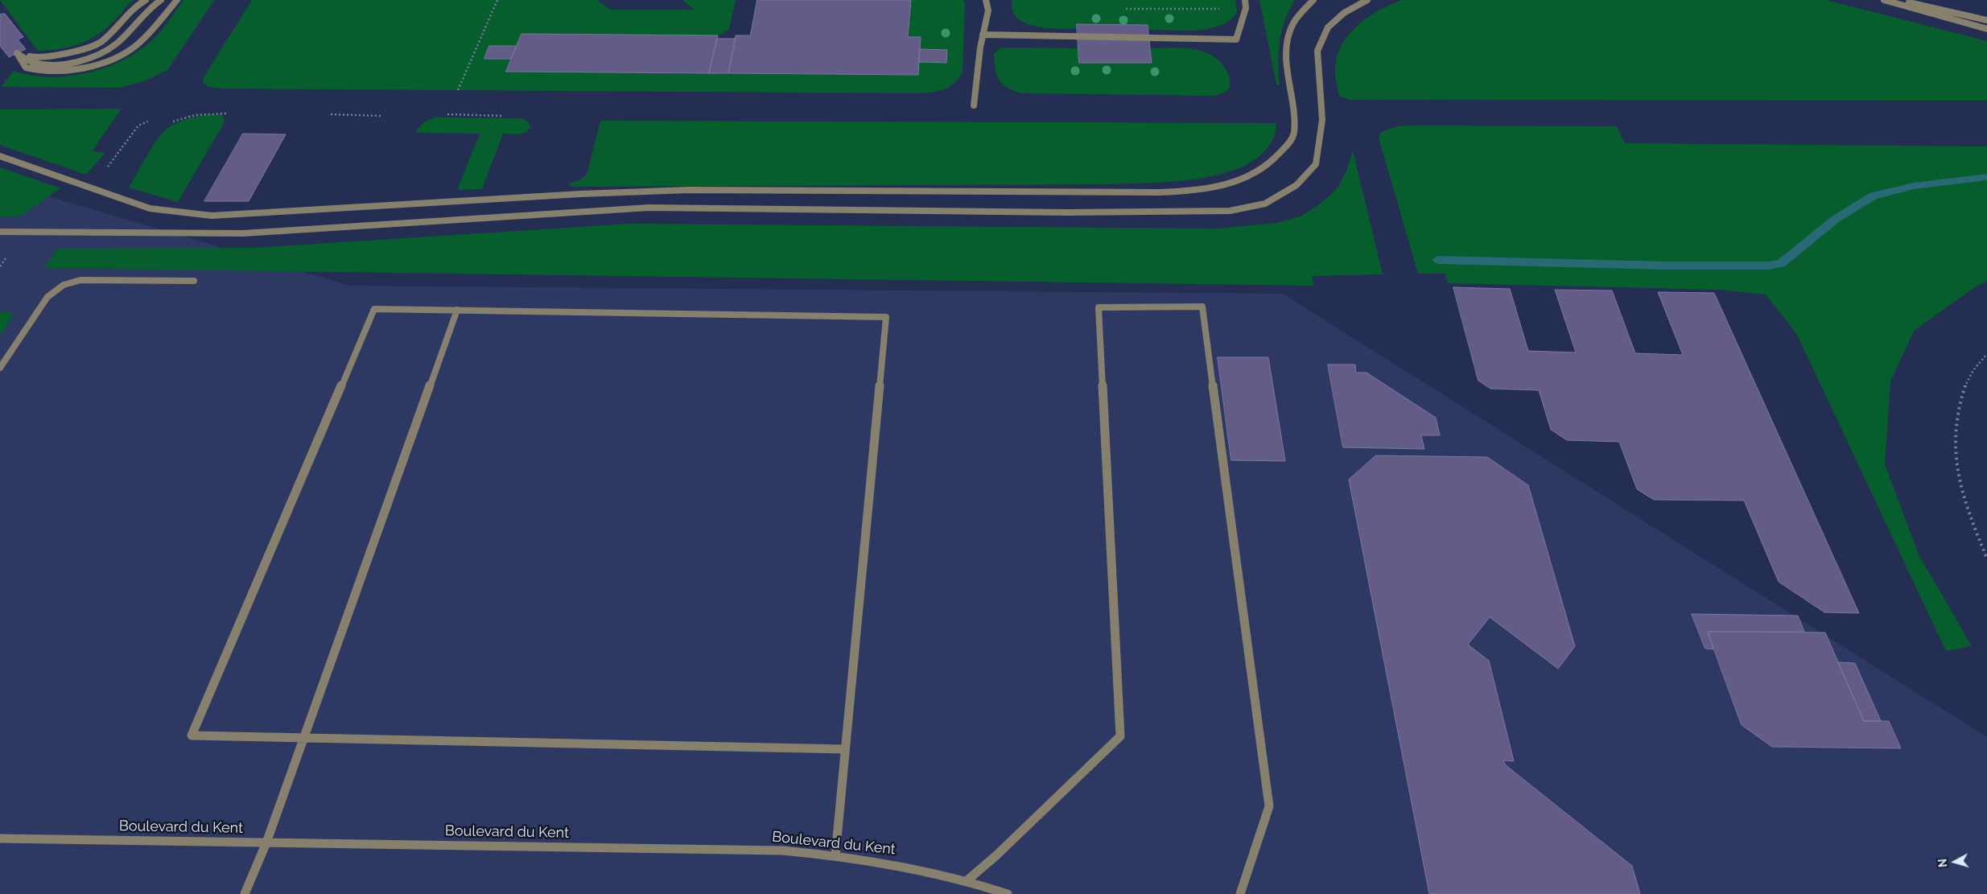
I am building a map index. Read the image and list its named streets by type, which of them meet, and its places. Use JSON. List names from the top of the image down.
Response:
{
  "streets": {
    "street": ["Boulevard du Kent"]
  },
  "north": "left"
}
